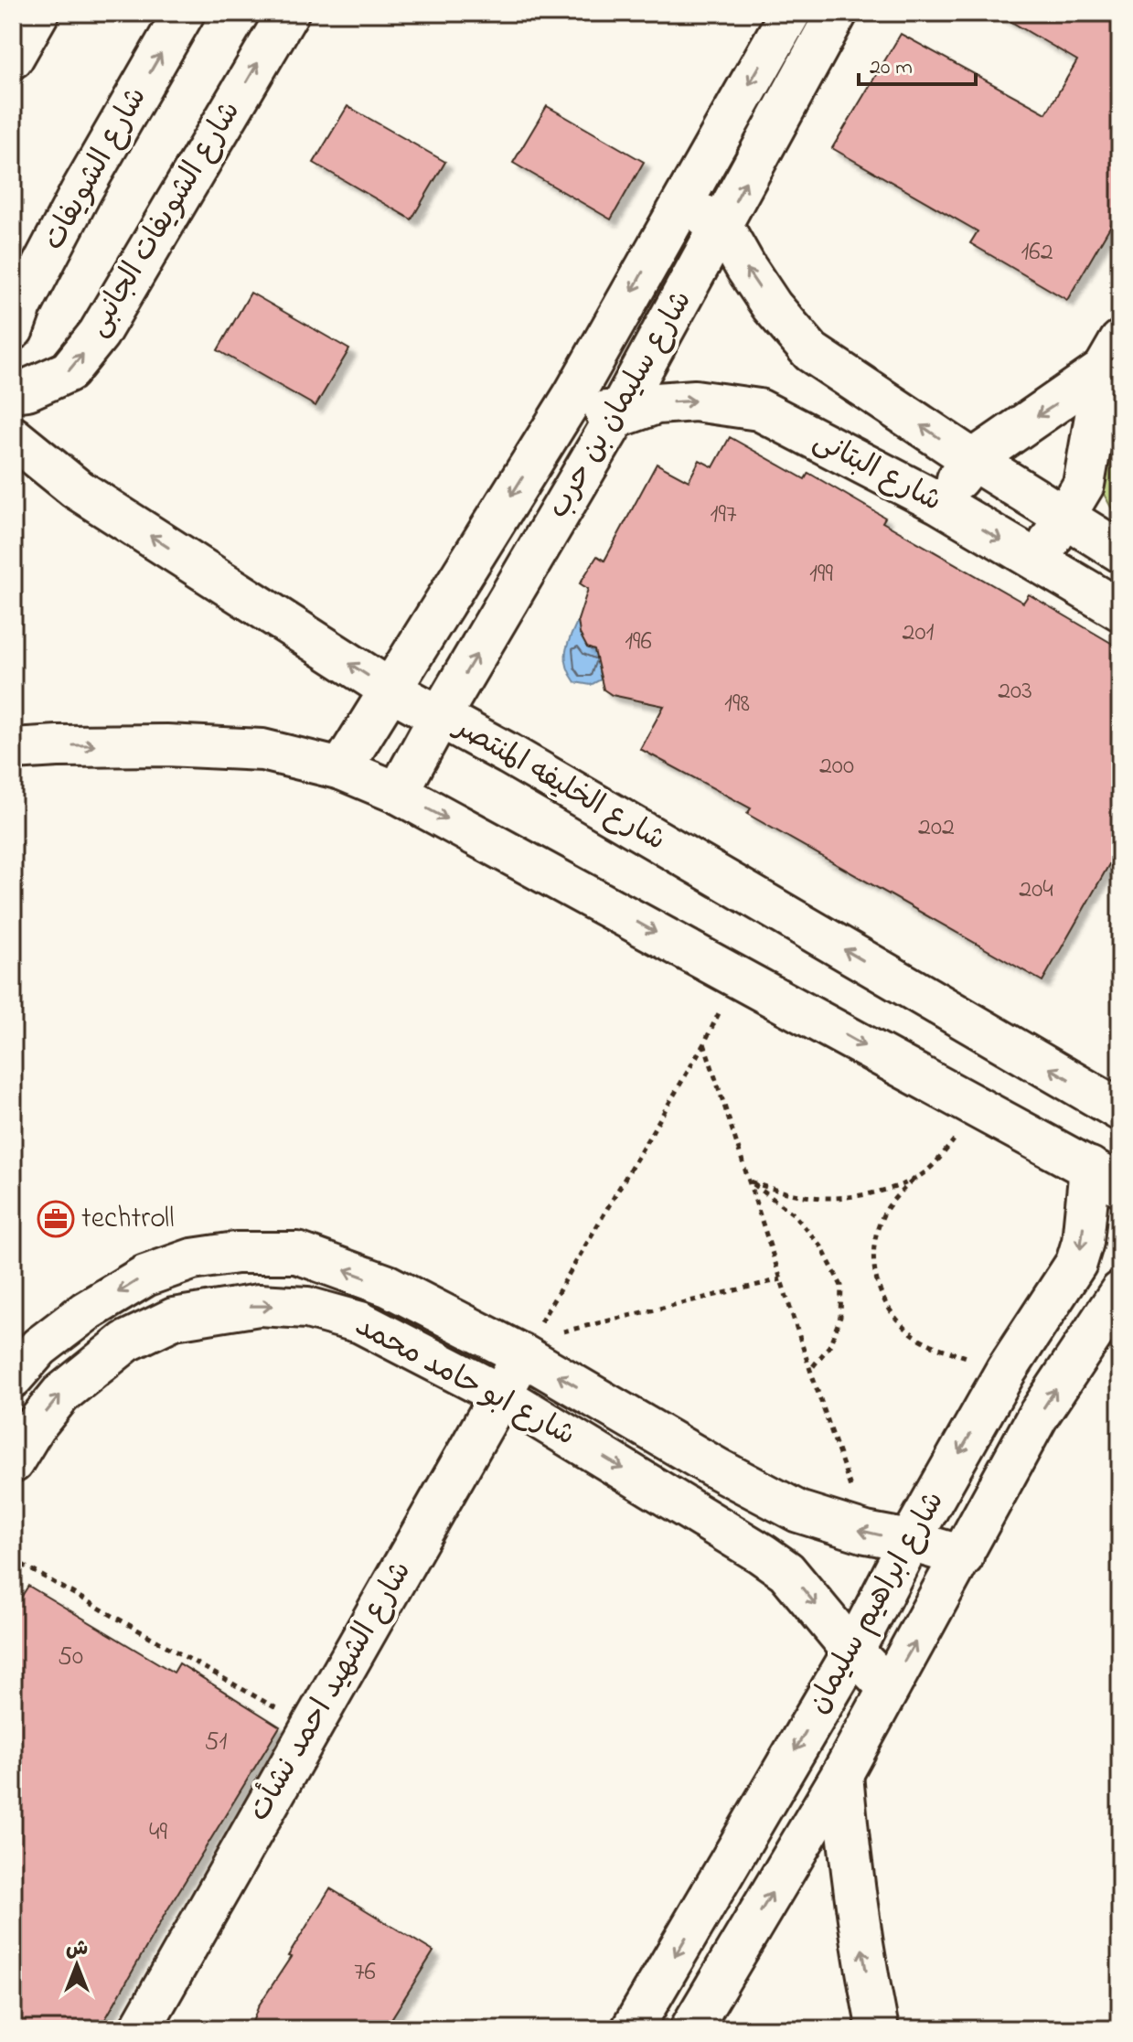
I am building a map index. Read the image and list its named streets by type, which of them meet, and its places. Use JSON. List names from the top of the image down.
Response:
{
  "streets": {
    "street": [
      "شارع الشويفات",
      "شارع الشويفات الجانبى",
      "شارع سليمان بن حرب",
      "شارع البتانى",
      "شارع الخليفه المنتصر",
      "شارع ابو حامد محمد",
      "شارع ابراهيم سليمان",
      "شارع الشهيد احمد نشأت"
    ]
  },
  "crossings": [
    ["شارع سليمان بن حرب", "شارع البتانى"],
    ["شارع سليمان بن حرب", "شارع الخليفه المنتصر"],
    ["شارع ابو حامد محمد", "شارع ابراهيم سليمان"],
    ["شارع ابو حامد محمد", "شارع الشهيد احمد نشأت"]
  ],
  "one_way": ["شارع الشويفات", "شارع الشويفات الجانبى"],
  "places": {
    "office": ["techtroll"]
  },
  "house_numbers": [
    "162",
    "197",
    "199",
    "201",
    "196",
    "203",
    "198",
    "200",
    "202",
    "204",
    "50",
    "51",
    "49",
    "76"
  ],
  "scale_bar": "20 m",
  "north": "top"
}
